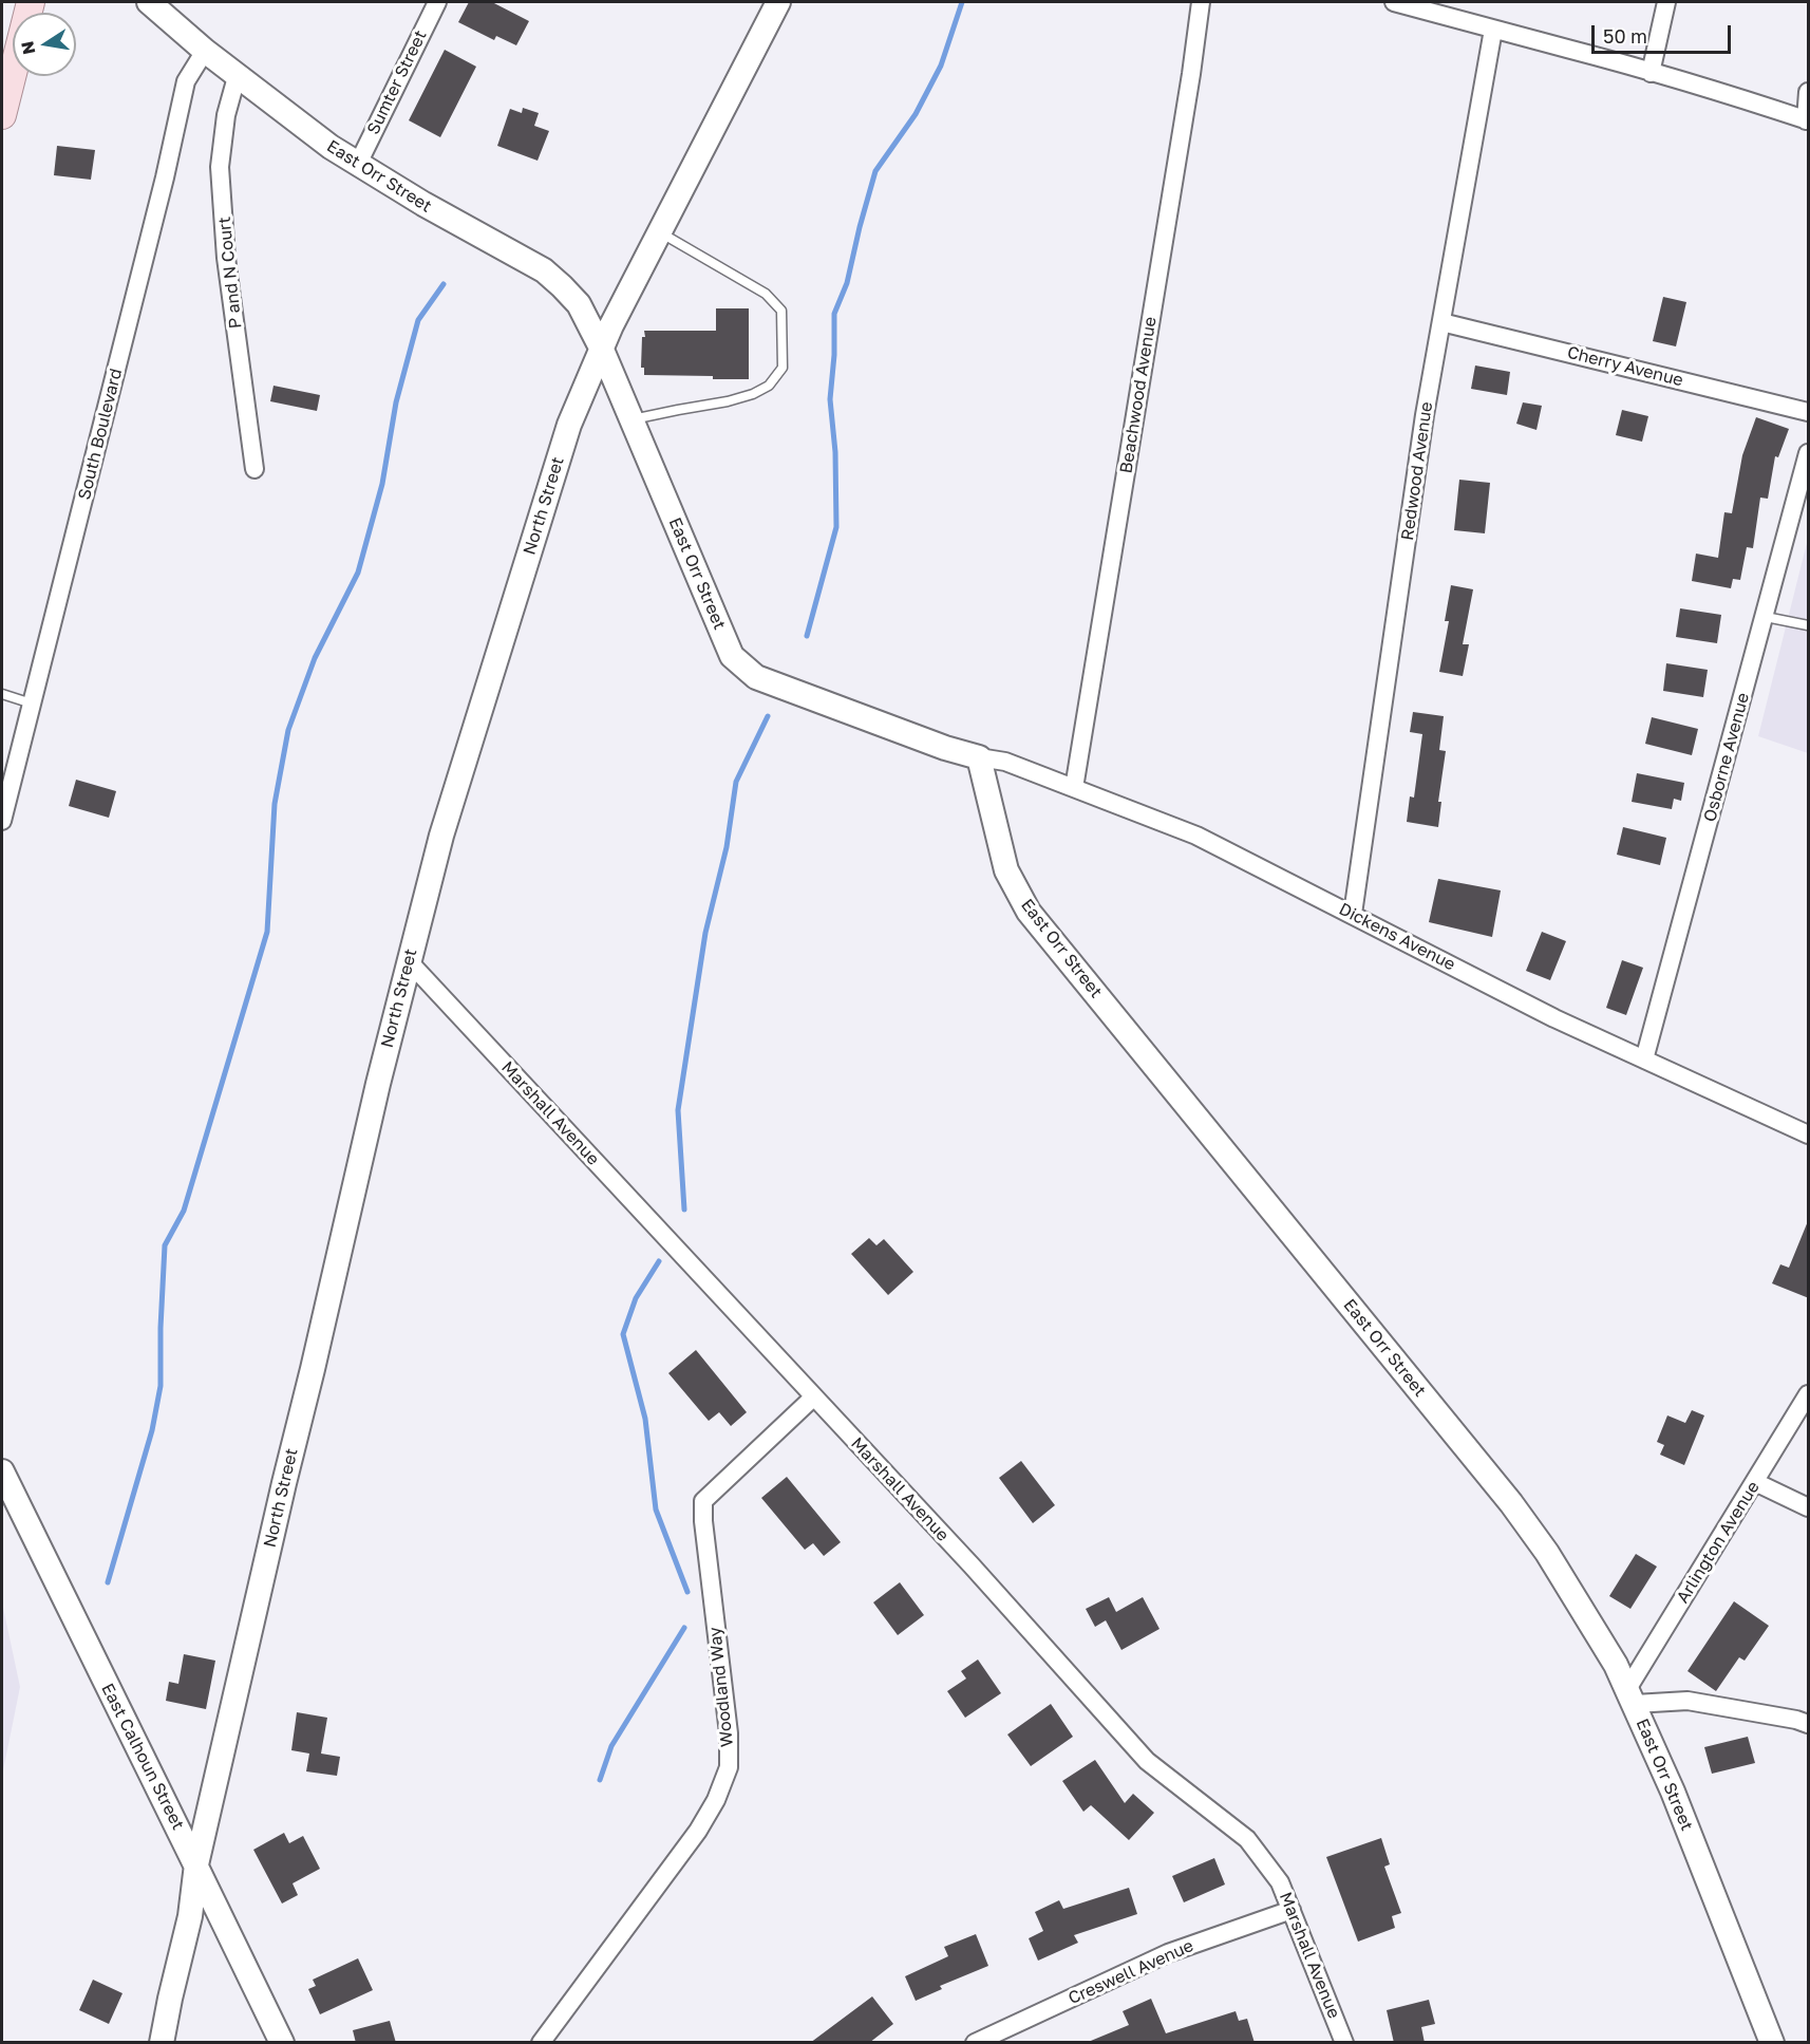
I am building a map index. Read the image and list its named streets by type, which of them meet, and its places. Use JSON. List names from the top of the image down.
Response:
{
  "streets": {
    "street": [
      "Sumter Street",
      "East Orr Street",
      "P and N Court",
      "Cherry Avenue",
      "Beachwood Avenue",
      "South Boulevard",
      "Redwood Avenue",
      "North Street",
      "Osborne Avenue",
      "Dickens Avenue",
      "Marshall Avenue",
      "Arlington Avenue",
      "Woodland Way",
      "East Calhoun Street",
      "Creswell Avenue"
    ]
  },
  "crossings": [
    ["Sumter Street", "East Orr Street"],
    ["East Orr Street", "P and N Court"],
    ["East Orr Street", "South Boulevard"],
    ["East Orr Street", "North Street"],
    ["East Orr Street", "Dickens Avenue"],
    ["East Orr Street", "Arlington Avenue"],
    ["Cherry Avenue", "Redwood Avenue"],
    ["Beachwood Avenue", "Dickens Avenue"],
    ["Redwood Avenue", "Dickens Avenue"],
    ["North Street", "Marshall Avenue"],
    ["North Street", "East Calhoun Street"],
    ["Osborne Avenue", "Dickens Avenue"],
    ["Marshall Avenue", "Woodland Way"],
    ["Marshall Avenue", "Creswell Avenue"]
  ],
  "scale_bar": "50 m",
  "north": "left"
}
